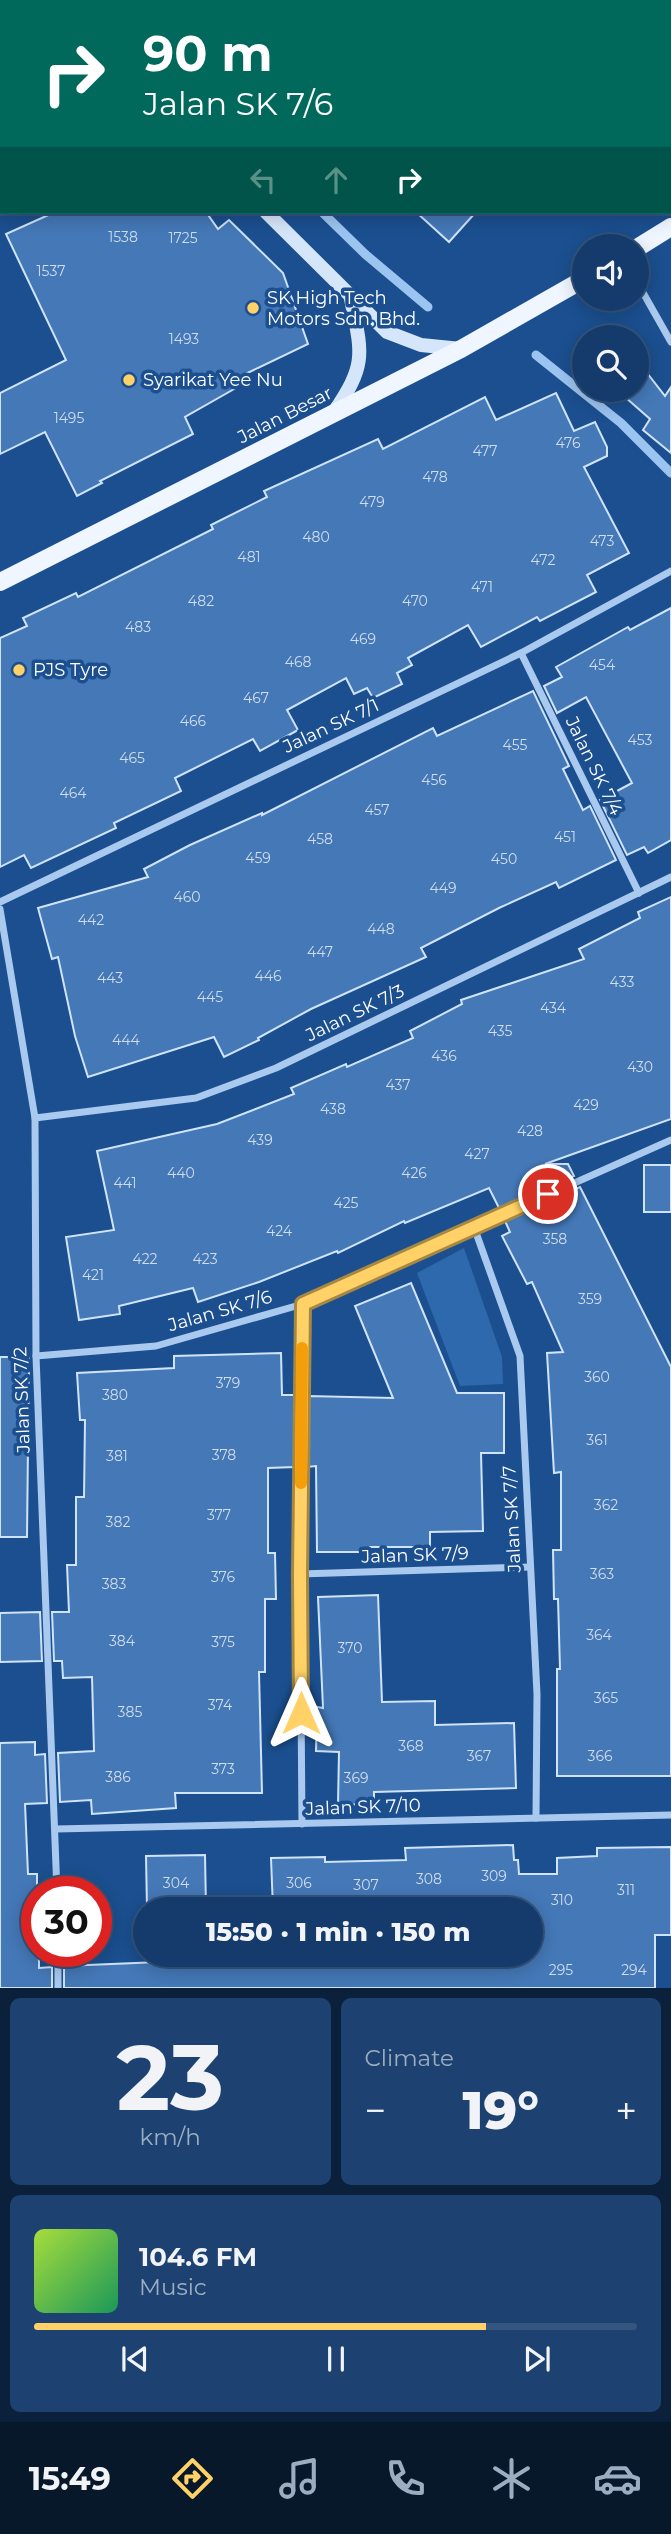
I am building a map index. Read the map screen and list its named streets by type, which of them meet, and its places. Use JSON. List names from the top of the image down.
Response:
{
  "streets": {
    "main road": ["Jalan Besar"],
    "street": [
      "Jalan SK 7/1",
      "Jalan SK 7/4",
      "Jalan SK 7/3",
      "Jalan SK 7/6",
      "Jalan SK 7/2",
      "Jalan SK 7/7",
      "Jalan SK 7/9",
      "Jalan SK 7/10"
    ]
  },
  "crossings": [
    ["Jalan SK 7/1", "Jalan SK 7/4"],
    ["Jalan SK 7/4", "Jalan SK 7/3"],
    ["Jalan SK 7/3", "Jalan SK 7/2"],
    ["Jalan SK 7/6", "Jalan SK 7/2"],
    ["Jalan SK 7/6", "Jalan SK 7/7"],
    ["Jalan SK 7/2", "Jalan SK 7/10"],
    ["Jalan SK 7/7", "Jalan SK 7/9"],
    ["Jalan SK 7/7", "Jalan SK 7/10"]
  ],
  "places": ["SK High Tech Motors Sdn. Bhd.", "Syarikat Yee Nu", "PJS Tyre"],
  "house_numbers": [
    "1538",
    "1725",
    "1537",
    "1493",
    "1495",
    "476",
    "477",
    "478",
    "479",
    "480",
    "473",
    "481",
    "472",
    "471",
    "482",
    "470",
    "483",
    "469",
    "468",
    "454",
    "467",
    "466",
    "453",
    "455",
    "465",
    "456",
    "464",
    "457",
    "451",
    "458",
    "459",
    "450",
    "449",
    "460",
    "442",
    "448",
    "447",
    "446",
    "443",
    "433",
    "445",
    "434",
    "435",
    "444",
    "436",
    "430",
    "437",
    "429",
    "438",
    "428",
    "439",
    "427",
    "440",
    "426",
    "441",
    "425",
    "424",
    "358",
    "422",
    "423",
    "421",
    "359",
    "360",
    "379",
    "380",
    "361",
    "378",
    "381",
    "362",
    "377",
    "382",
    "363",
    "376",
    "383",
    "364",
    "384",
    "375",
    "370",
    "365",
    "374",
    "385",
    "368",
    "367",
    "366",
    "373",
    "386",
    "369",
    "309",
    "308",
    "304",
    "306",
    "307",
    "311",
    "310",
    "295",
    "294"
  ],
  "page": {
    "turn": ["90 m", "Jalan SK 7/6"],
    "limit": "30",
    "trip": "15:50 · 1 min · 150 m",
    "tile": [
      ["23", "km/h"],
      "Climate"
    ],
    "heat": ["−", "19°", "+"],
    "song": ["104.6 FM", "Music"],
    "tabs": "15:49"
  }
}
